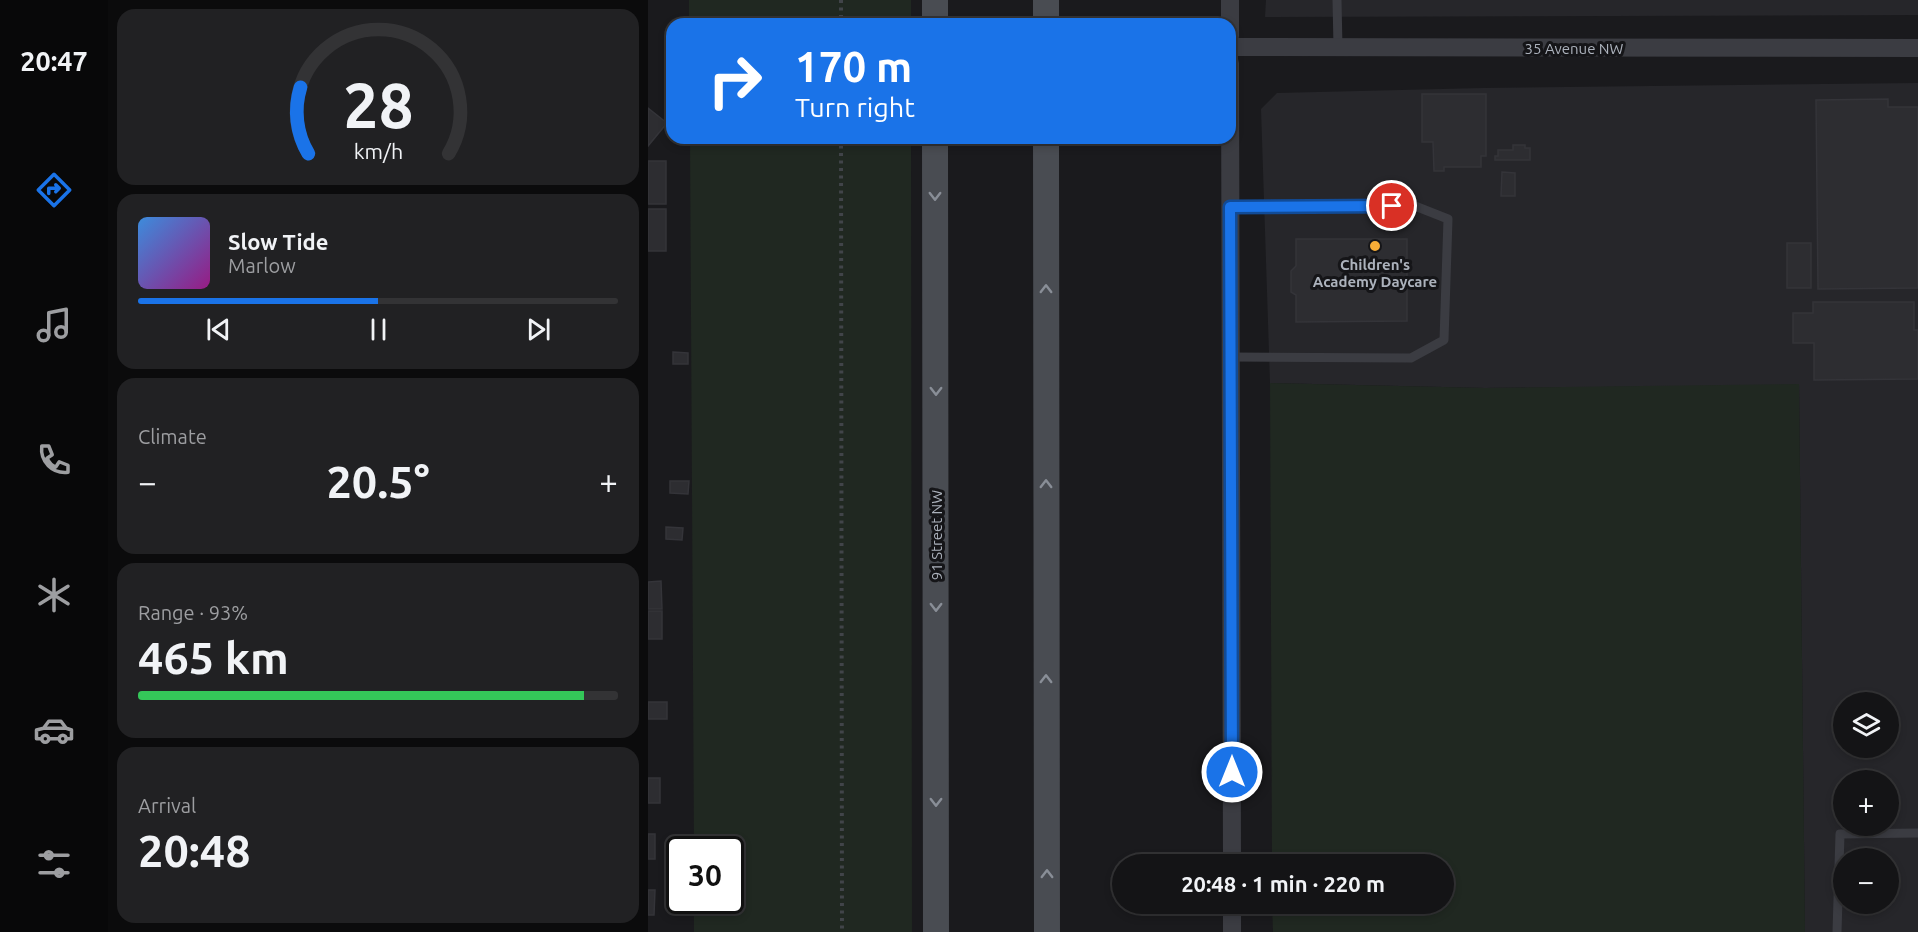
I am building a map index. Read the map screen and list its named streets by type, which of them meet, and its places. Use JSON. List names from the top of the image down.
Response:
{
  "streets": {
    "main road": ["91 Street NW"],
    "street": ["35 Avenue NW"]
  },
  "places": ["Children's Academy Daycare"],
  "page": {
    "tabs": "20:47",
    "turn": ["170 m", "Turn right"],
    "song": ["Slow Tide", "Marlow"],
    "tile": [
      "Climate",
      ["Range · 93%", "465 km"],
      ["Arrival", "20:48"]
    ],
    "heat": ["−", "20.5°", "+"],
    "map_buttons": ["+", "−"],
    "limit": "30",
    "trip": "20:48 · 1 min · 220 m",
    "gauge": ["28", "km/h"]
  }
}
